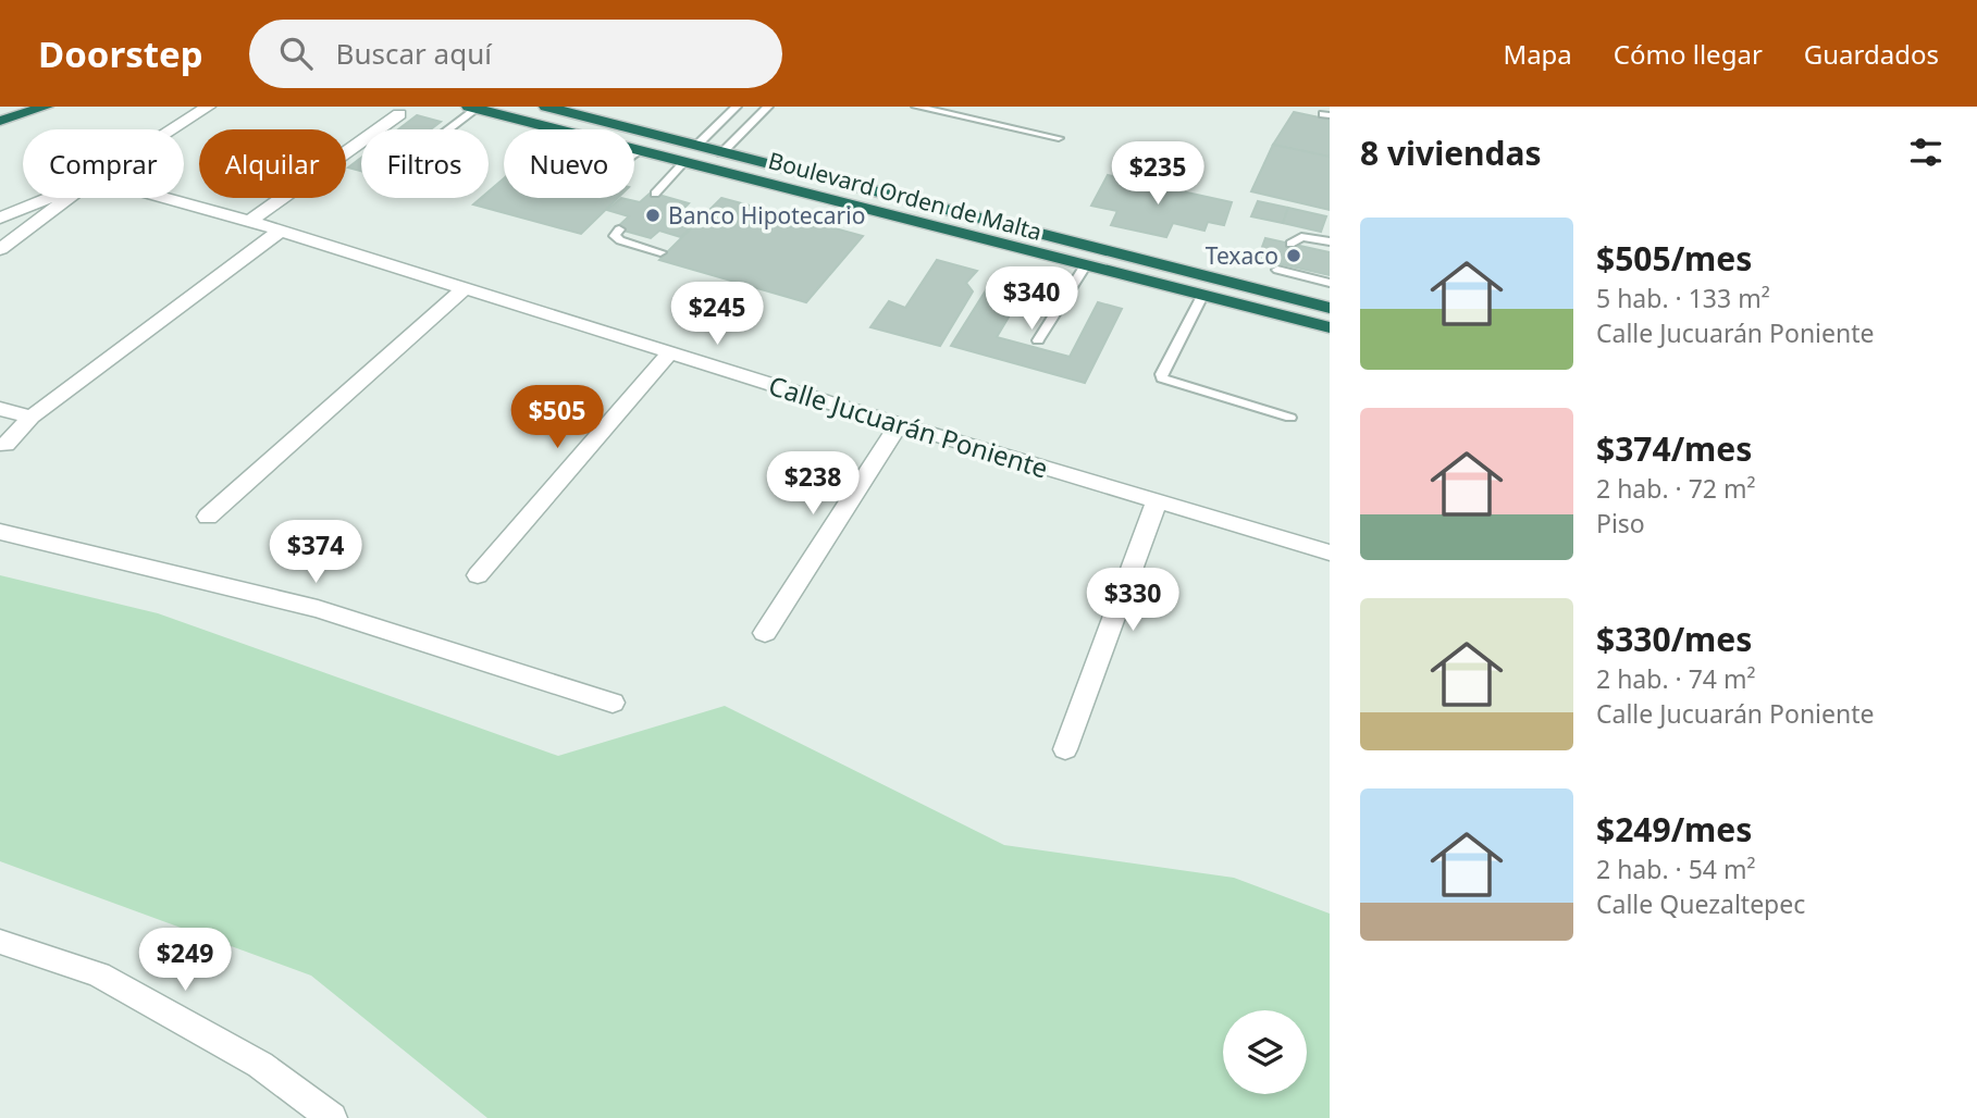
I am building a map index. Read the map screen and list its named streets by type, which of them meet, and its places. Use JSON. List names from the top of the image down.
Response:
{
  "streets": {
    "highway": ["Boulevard Orden de Malta"],
    "street": ["Calle Jucuarán Poniente"]
  },
  "places": ["Banco Hipotecario", "Texaco"],
  "page": {
    "header": "Doorstep",
    "search": "Buscar aquí",
    "nav": ["Mapa", "Cómo llegar", "Guardados"],
    "heading": "8 viviendas",
    "chip": [
      "Comprar",
      "Alquilar",
      "Filtros",
      "Nuevo"
    ],
    "price": [
      "$235",
      "$340",
      "$245",
      "$505",
      "$238",
      "$374",
      "$330",
      "$249"
    ],
    "list": [
      {
        "name": "$505/mes",
        "note": "5 hab. · 133 m² · Calle Jucuarán Poniente"
      },
      {
        "name": "$374/mes",
        "note": "2 hab. · 72 m² · Piso"
      },
      {
        "name": "$330/mes",
        "note": "2 hab. · 74 m² · Calle Jucuarán Poniente"
      },
      {
        "name": "$249/mes",
        "note": "2 hab. · 54 m² · Calle Quezaltepec"
      }
    ]
  }
}
